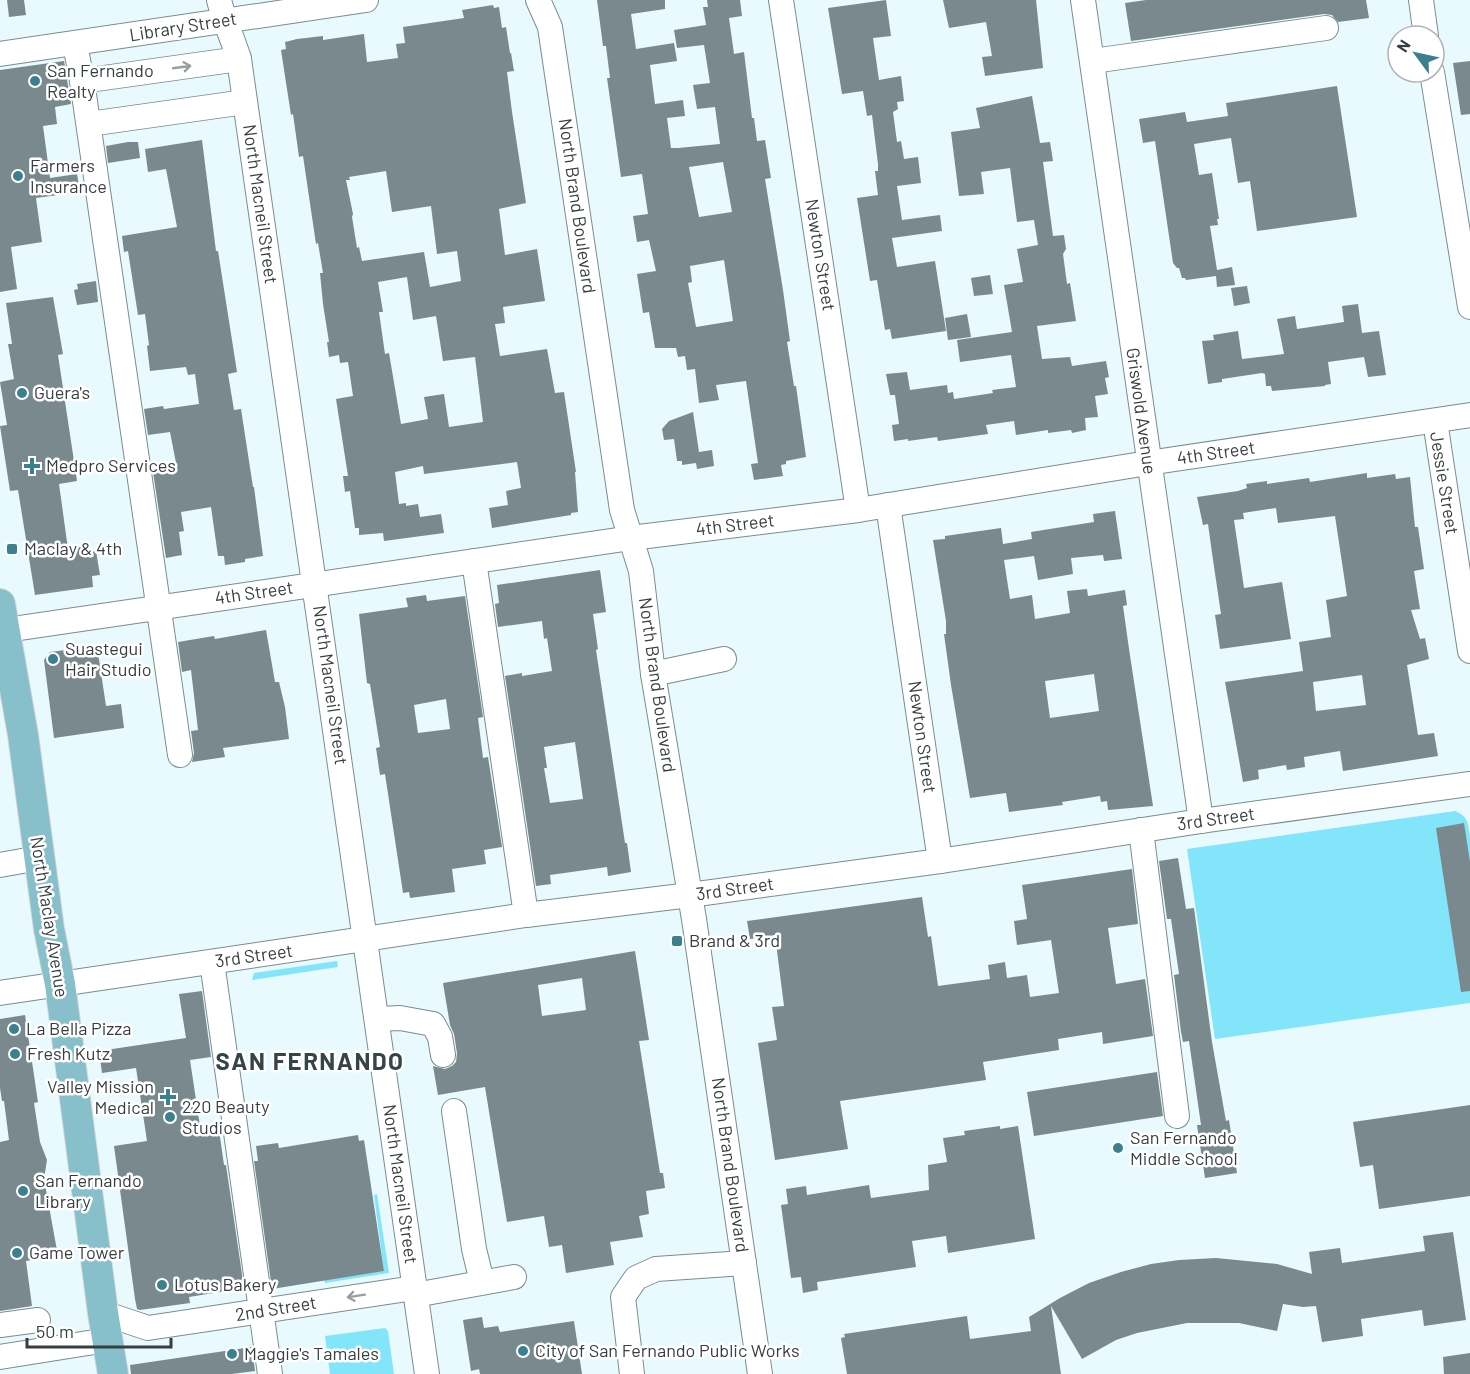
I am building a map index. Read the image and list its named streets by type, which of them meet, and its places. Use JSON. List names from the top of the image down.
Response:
{
  "streets": {
    "main road": ["North Maclay Avenue"],
    "street": [
      "Library Street",
      "North Macneil Street",
      "North Brand Boulevard",
      "Newton Street",
      "Griswold Avenue",
      "4th Street",
      "Jessie Street",
      "3rd Street",
      "2nd Street"
    ]
  },
  "crossings": [
    ["Library Street", "North Macneil Street"],
    ["North Macneil Street", "4th Street"],
    ["North Macneil Street", "3rd Street"],
    ["North Macneil Street", "2nd Street"],
    ["North Brand Boulevard", "4th Street"],
    ["North Brand Boulevard", "3rd Street"],
    ["Newton Street", "4th Street"],
    ["Newton Street", "3rd Street"],
    ["Griswold Avenue", "4th Street"],
    ["Griswold Avenue", "3rd Street"],
    ["4th Street", "Jessie Street"],
    ["4th Street", "North Maclay Avenue"],
    ["3rd Street", "North Maclay Avenue"],
    ["North Maclay Avenue", "2nd Street"]
  ],
  "districts": ["SAN FERNANDO"],
  "places": {
    "other": [
      "San Fernando Realty",
      "Farmers Insurance",
      "Guera's",
      "Suastegui Hair Studio",
      "La Bella Pizza",
      "Fresh Kutz",
      "220 Beauty Studios",
      "San Fernando Middle School",
      "San Fernando Library",
      "Game Tower",
      "Lotus Bakery",
      "City of San Fernando Public Works",
      "Maggie's Tamales"
    ],
    "health": ["Medpro Services", "Valley Mission Medical"],
    "transit": ["Maclay & 4th", "Brand & 3rd"]
  },
  "scale_bar": "50 m",
  "north": "top left"
}
